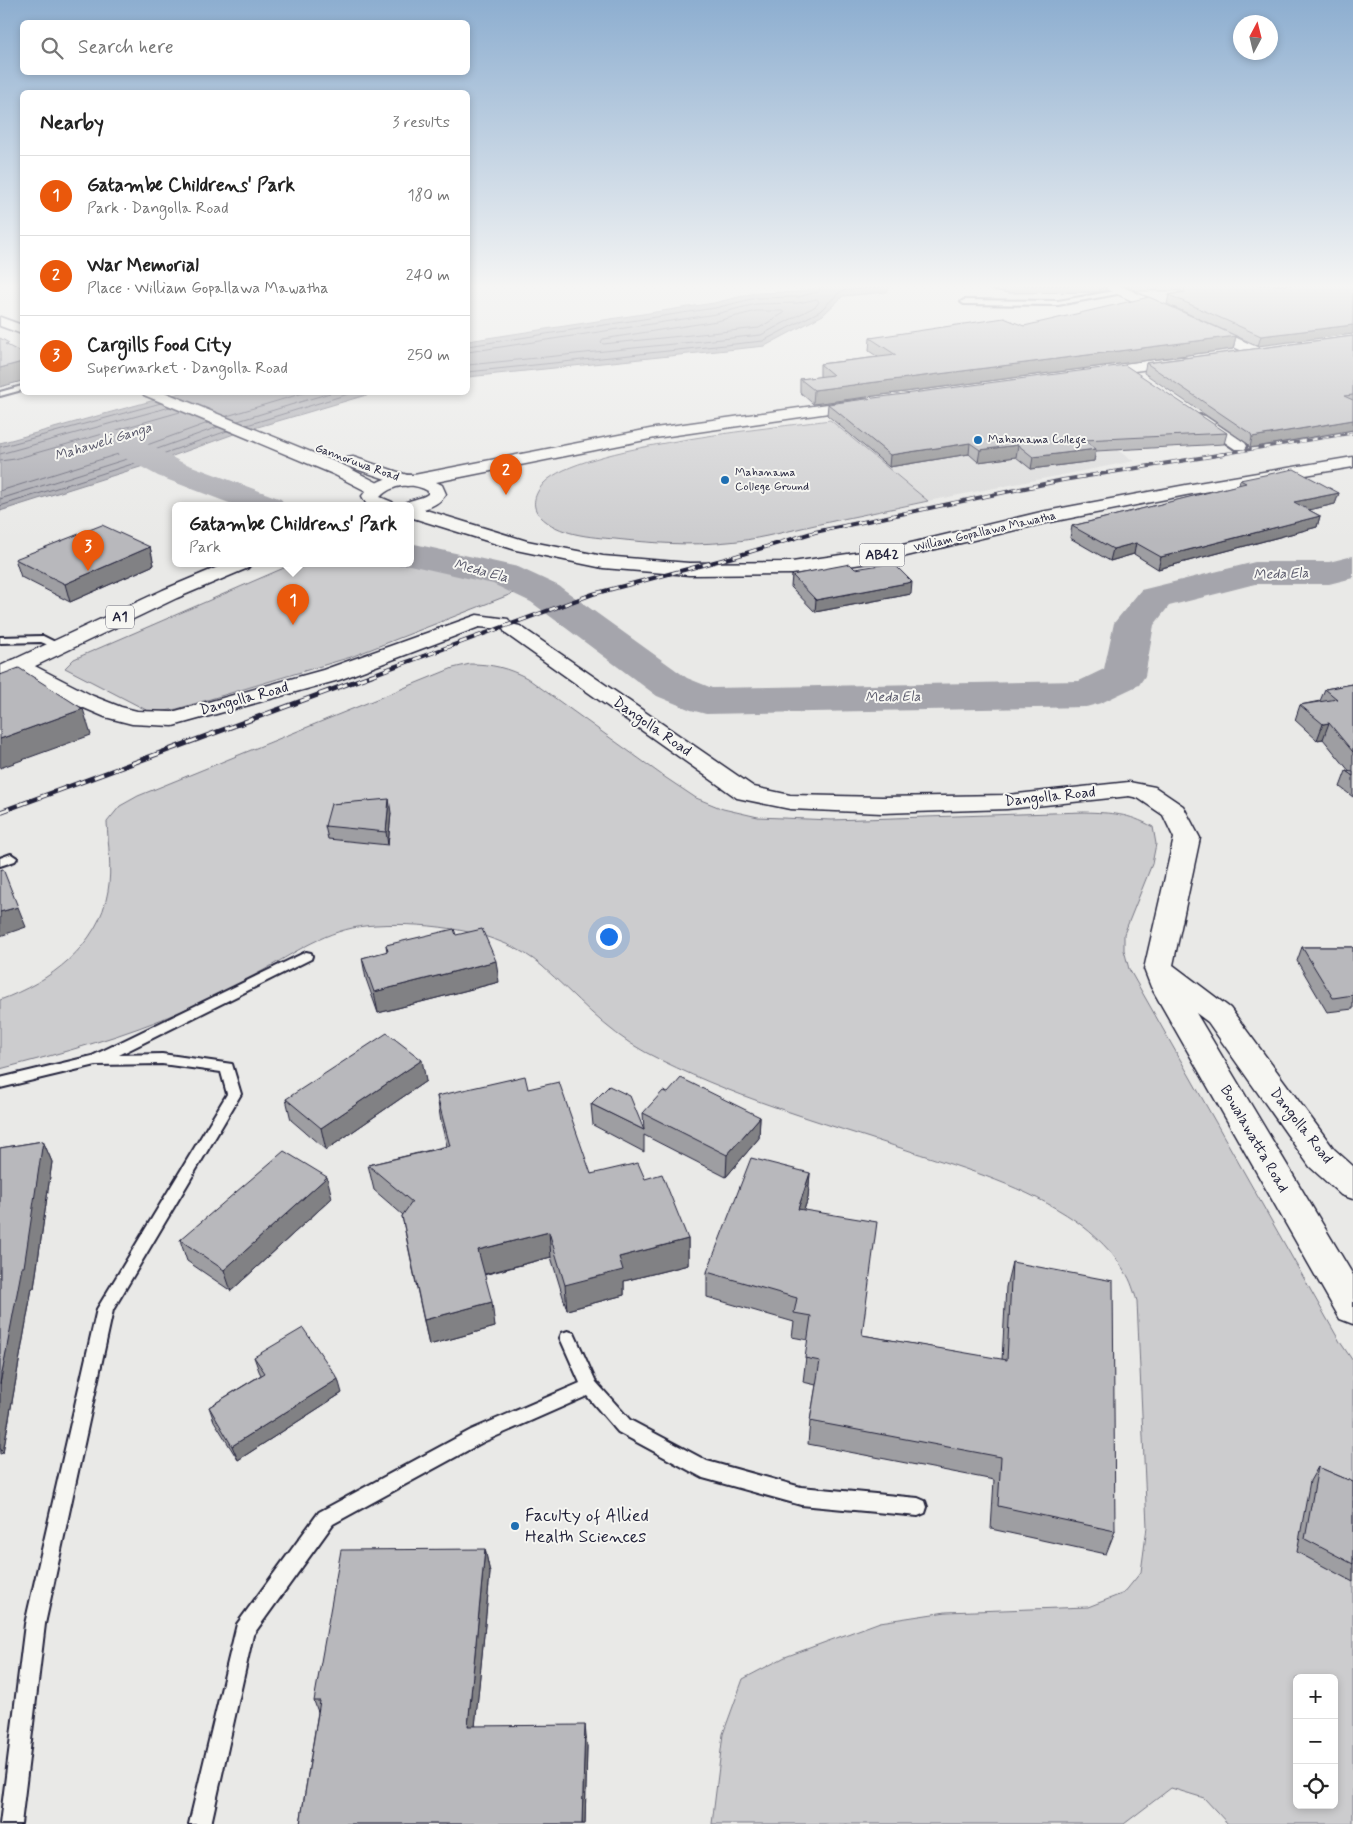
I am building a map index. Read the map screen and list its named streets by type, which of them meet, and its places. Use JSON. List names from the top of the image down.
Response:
{
  "streets": {
    "main road": [
      "Gannoruwa Road",
      "William Gopallawa Mawatha",
      "AB42",
      "A1",
      "Dangolla Road",
      "Bowalawatta Road"
    ]
  },
  "crossings": [
    ["Gannoruwa Road", "William Gopallawa Mawatha"],
    ["A1", "Dangolla Road"],
    ["Dangolla Road", "Bowalawatta Road"]
  ],
  "water": ["Mahaweli Ganga", "Meda Ela"],
  "places": ["Mahanama College", "Mahanama College Ground", "Faculty of Allied Health Sciences"],
  "north": "top",
  "page": {
    "search": "Search here",
    "heading": ["Nearby", "3 results"],
    "list": [
      {
        "mark": "1",
        "name": "Gatambe Childrens' Park",
        "note": "Park · Dangolla Road",
        "value": "180 m"
      },
      {
        "mark": "2",
        "name": "War Memorial",
        "note": "Place · William Gopallawa Mawatha",
        "value": "240 m"
      },
      {
        "mark": "3",
        "name": "Cargills Food City",
        "note": "Supermarket · Dangolla Road",
        "value": "250 m"
      }
    ],
    "pins": ["2", "3", "1"],
    "popup": ["Gatambe Childrens' Park", "Park"],
    "map_buttons": ["+", "−"]
  }
}
